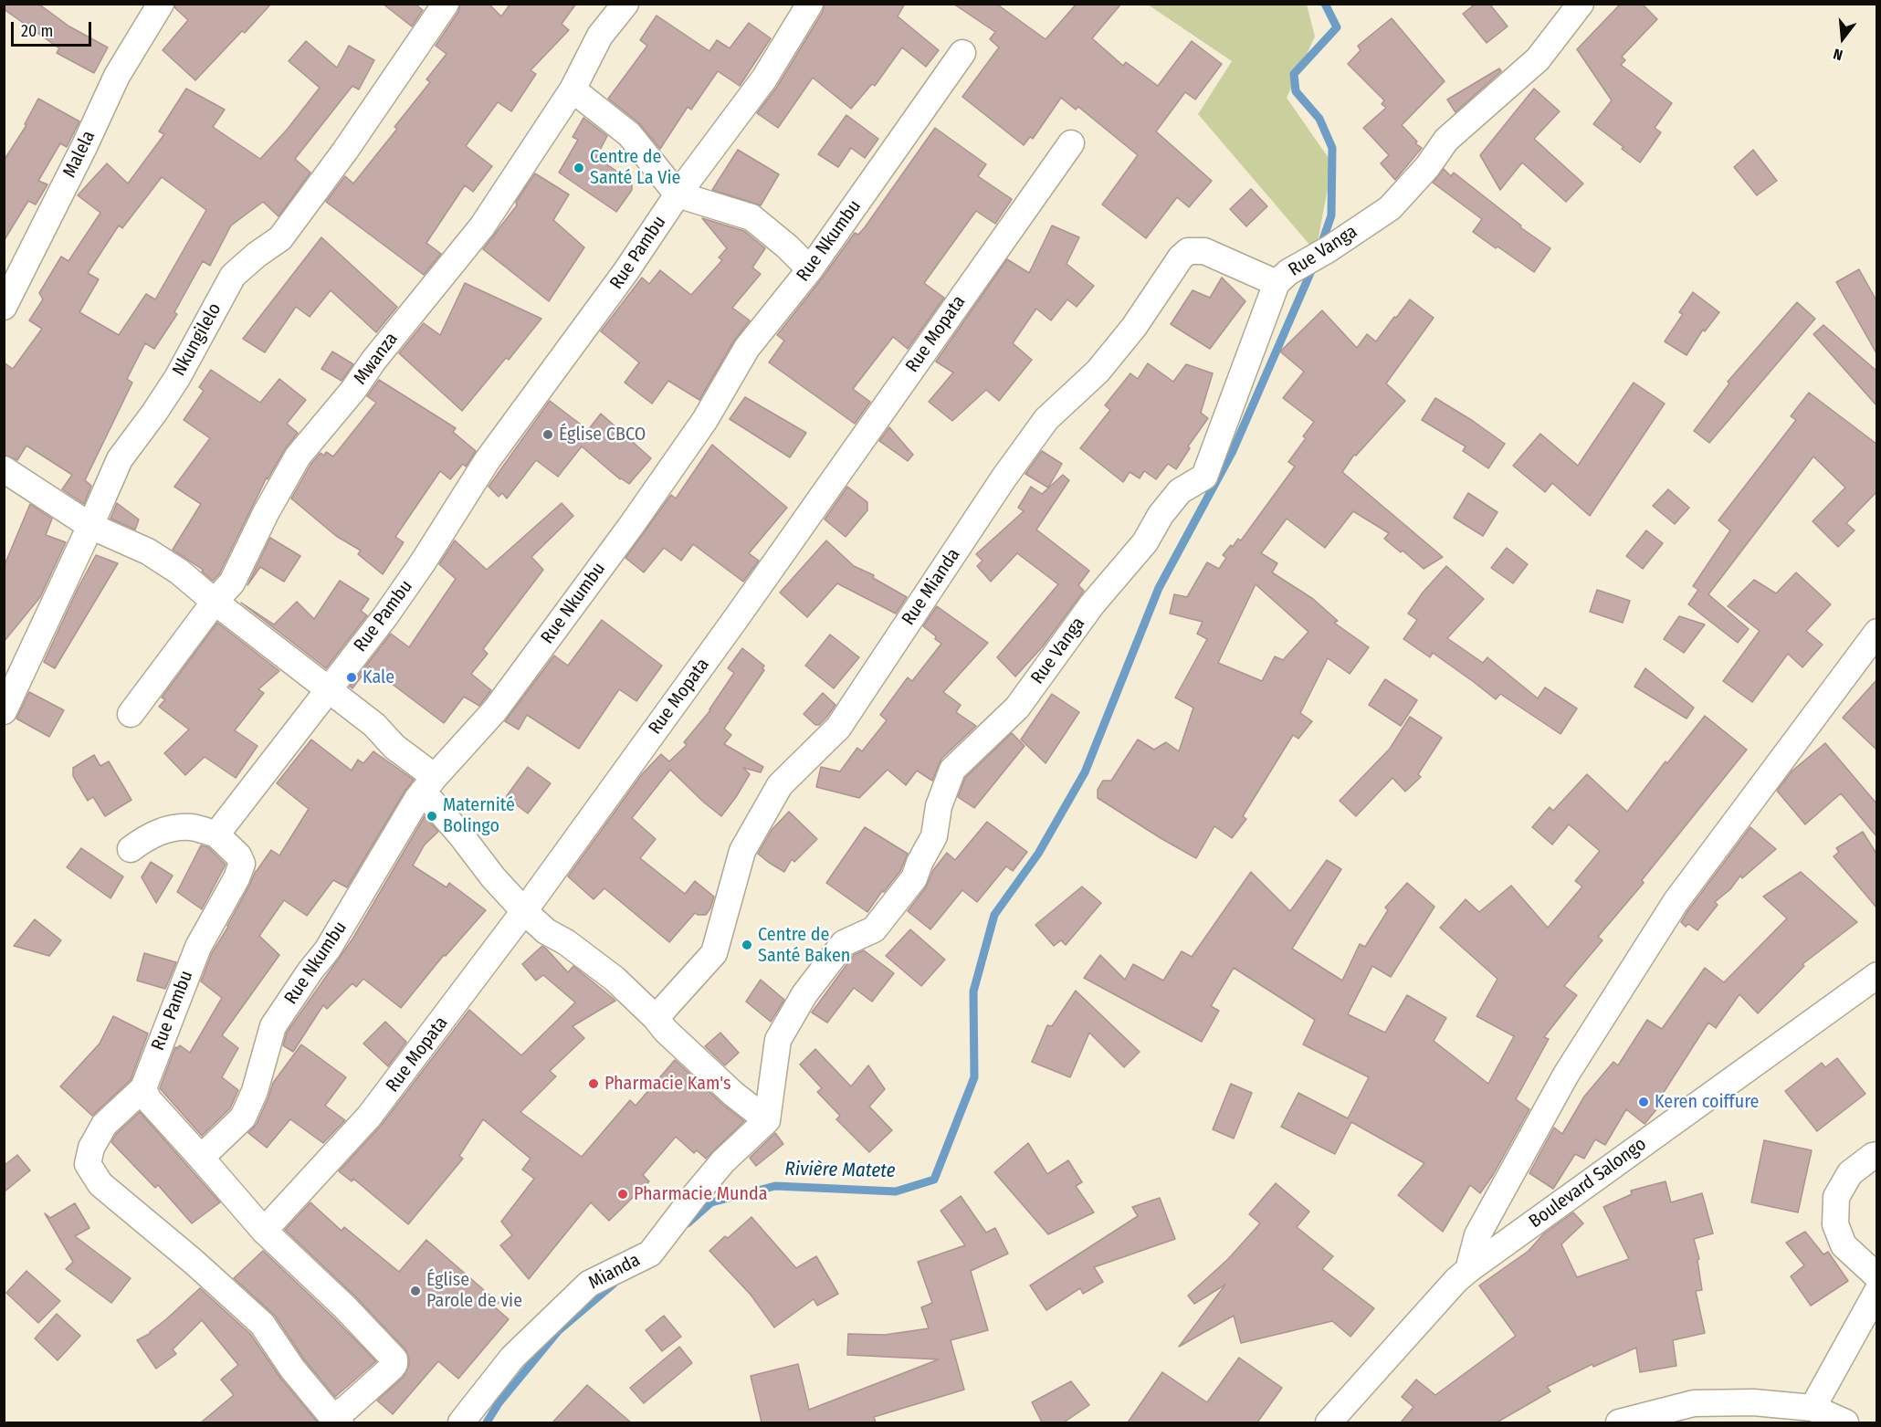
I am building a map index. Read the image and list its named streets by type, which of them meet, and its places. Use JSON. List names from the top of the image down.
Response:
{
  "streets": {
    "street": [
      "Malela",
      "Rue Nkumbu",
      "Rue Vanga",
      "Rue Pambu",
      "Rue Mopata",
      "Nkungilelo",
      "Mwanza",
      "Rue Mianda",
      "Boulevard Salongo",
      "Mianda"
    ]
  },
  "crossings": [
    ["Rue Vanga", "Rue Mianda"],
    ["Rue Vanga", "Mianda"]
  ],
  "water": ["Rivière Matete"],
  "places": [
    "Centre de Santé La Vie",
    "Église CBCO",
    "Kale",
    "Maternité Bolingo",
    "Centre de Santé Baken",
    "Pharmacie Kam's",
    "Keren coiffure",
    "Pharmacie Munda",
    "Église Parole de vie"
  ],
  "scale_bar": "20 m",
  "north": "bottom"
}
